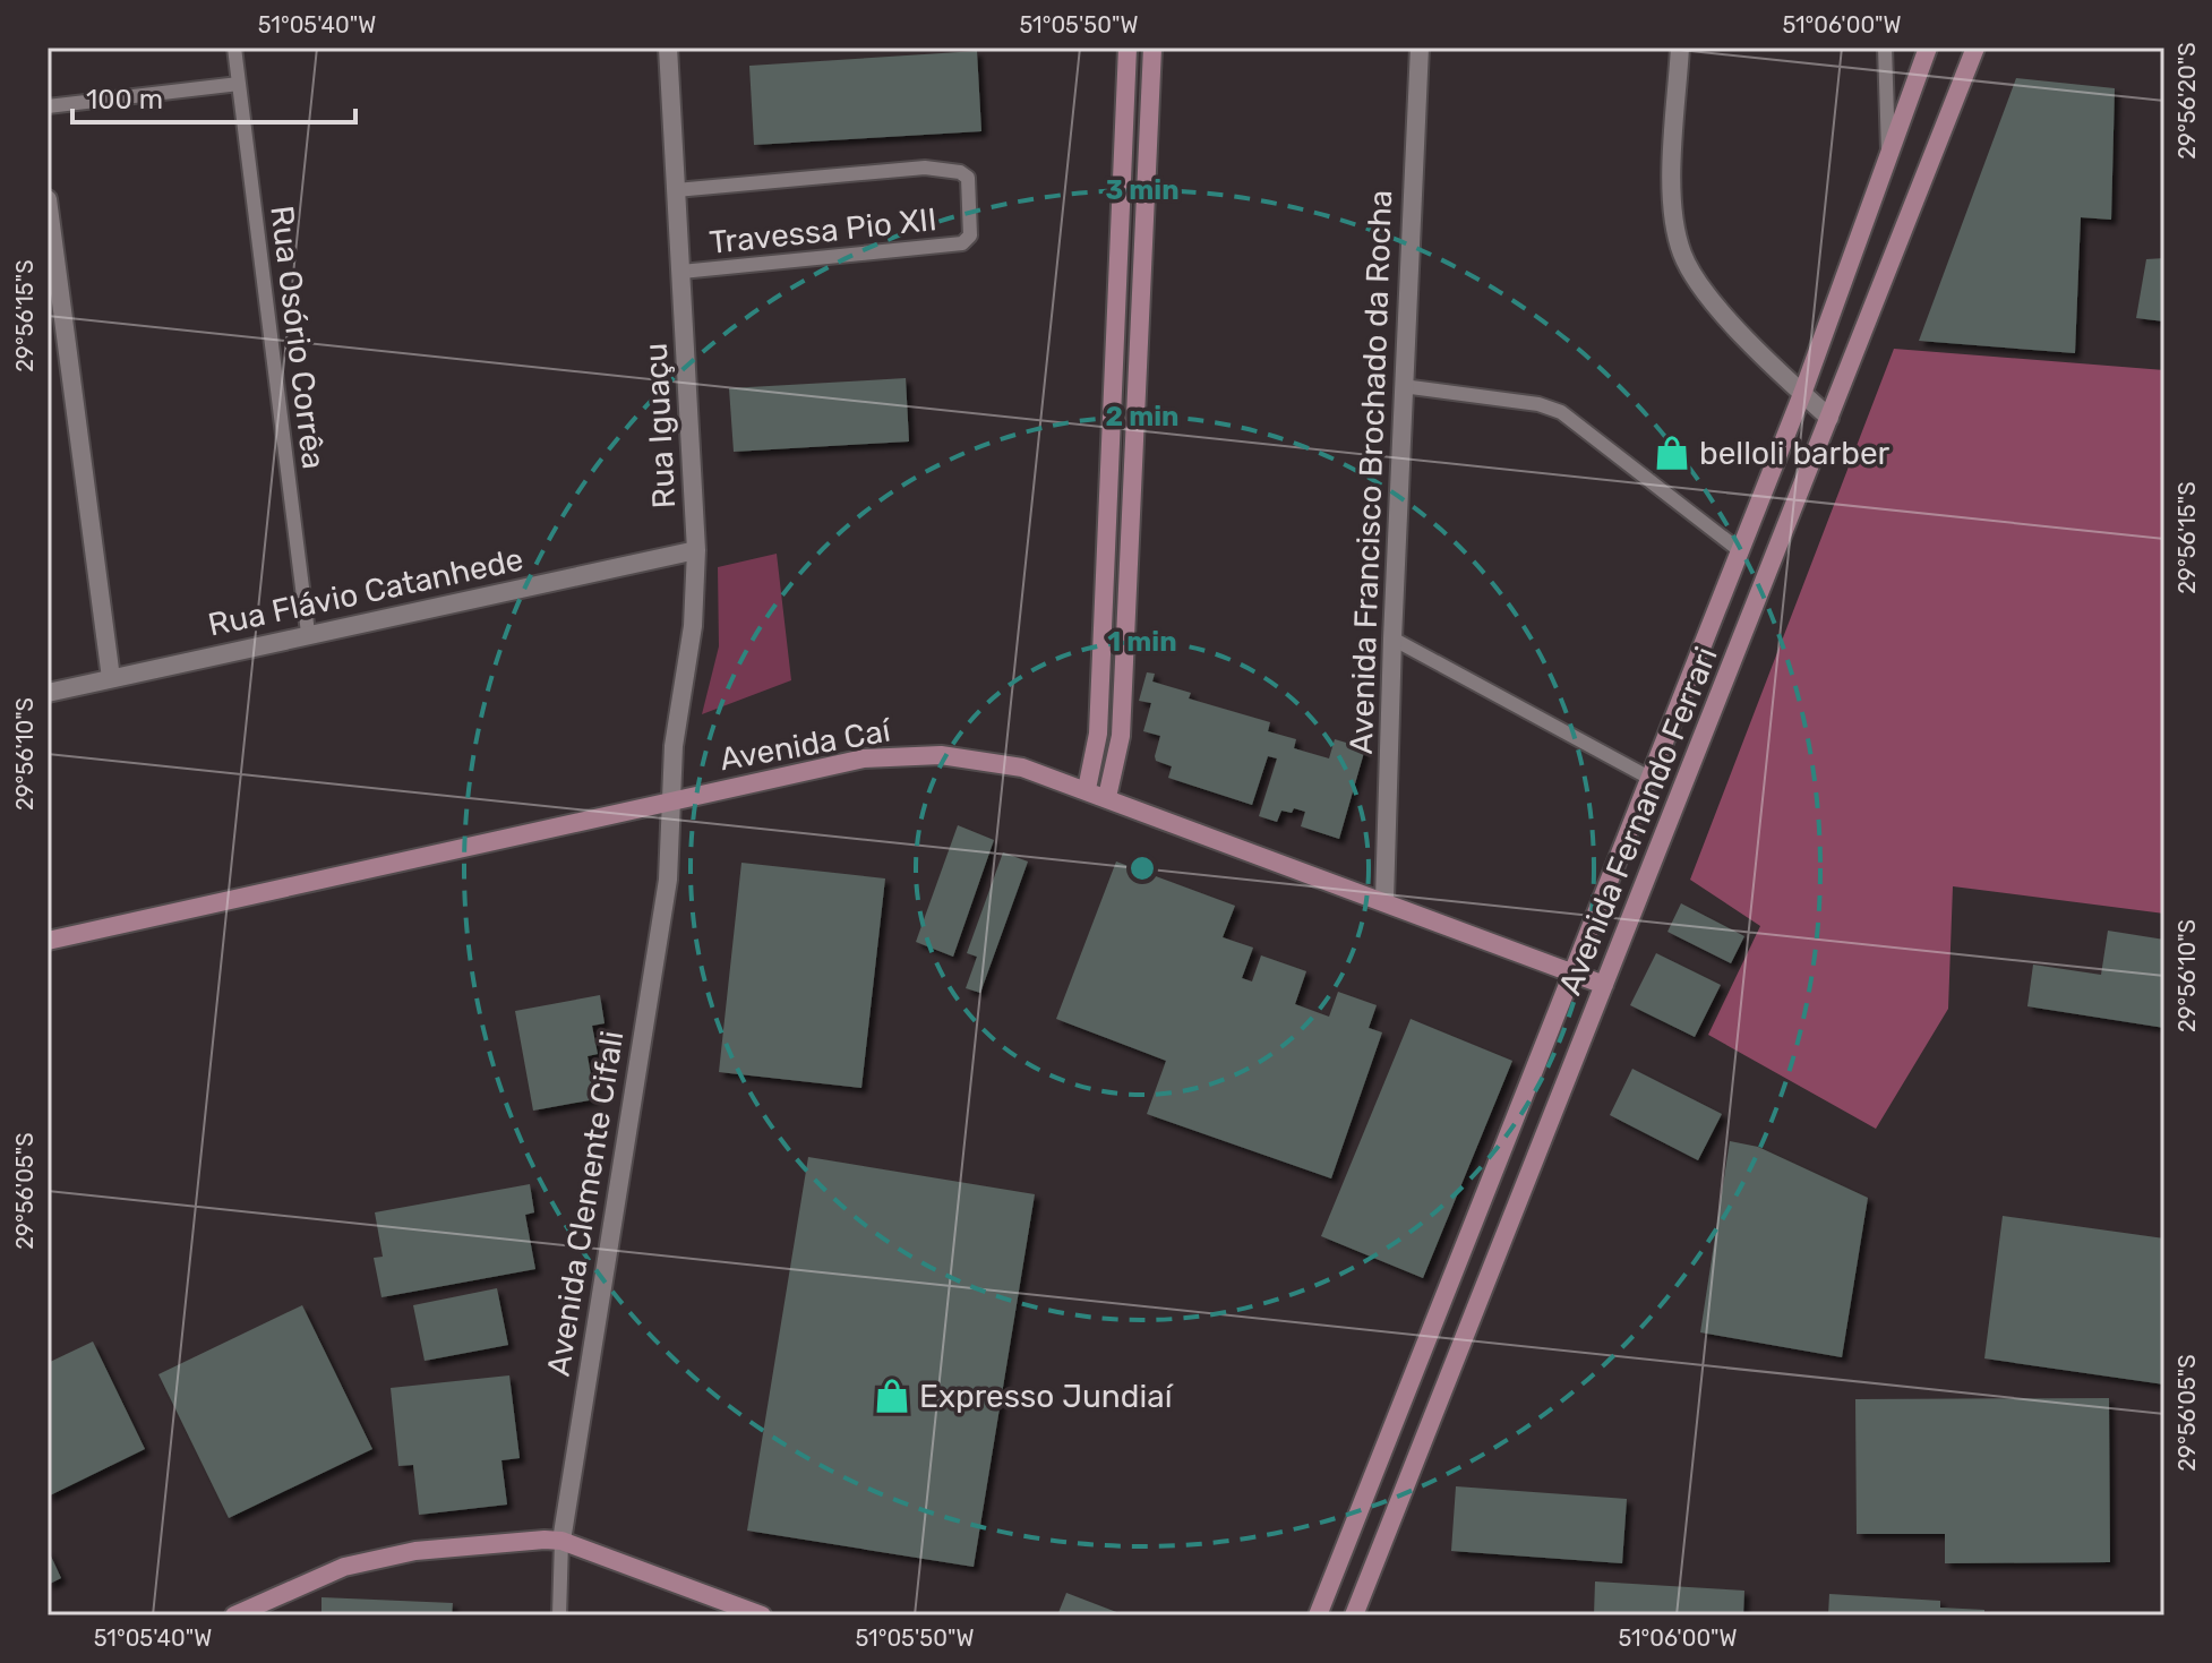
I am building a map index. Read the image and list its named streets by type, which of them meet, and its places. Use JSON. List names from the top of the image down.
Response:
{
  "streets": {
    "main road": ["Avenida Caí", "Avenida Fernando Ferrari"],
    "street": [
      "Travessa Pio XII",
      "Rua Osório Corrêa",
      "Rua Iguaçu",
      "Avenida Francisco Brochado da Rocha",
      "Rua Flávio Catanhede",
      "Avenida Clemente Cifali"
    ]
  },
  "crossings": [
    ["Travessa Pio XII", "Rua Iguaçu"],
    ["Rua Osório Corrêa", "Rua Flávio Catanhede"],
    ["Rua Iguaçu", "Rua Flávio Catanhede"],
    ["Rua Iguaçu", "Avenida Caí"],
    ["Rua Iguaçu", "Avenida Clemente Cifali"],
    ["Avenida Francisco Brochado da Rocha", "Avenida Caí"],
    ["Avenida Caí", "Avenida Fernando Ferrari"],
    ["Avenida Caí", "Avenida Clemente Cifali"]
  ],
  "places": {
    "shop": ["belloli barber", "Expresso Jundiaí"]
  },
  "scale_bar": "100 m",
  "coordinates": [
    "51°05'40\"W",
    "51°05'50\"W",
    "51°06'00\"W",
    "29°56'20\"S",
    "29°56'15\"S",
    "29°56'10\"S",
    "29°56'05\"S"
  ],
  "rings": ["3 min", "2 min", "1 min"]
}
